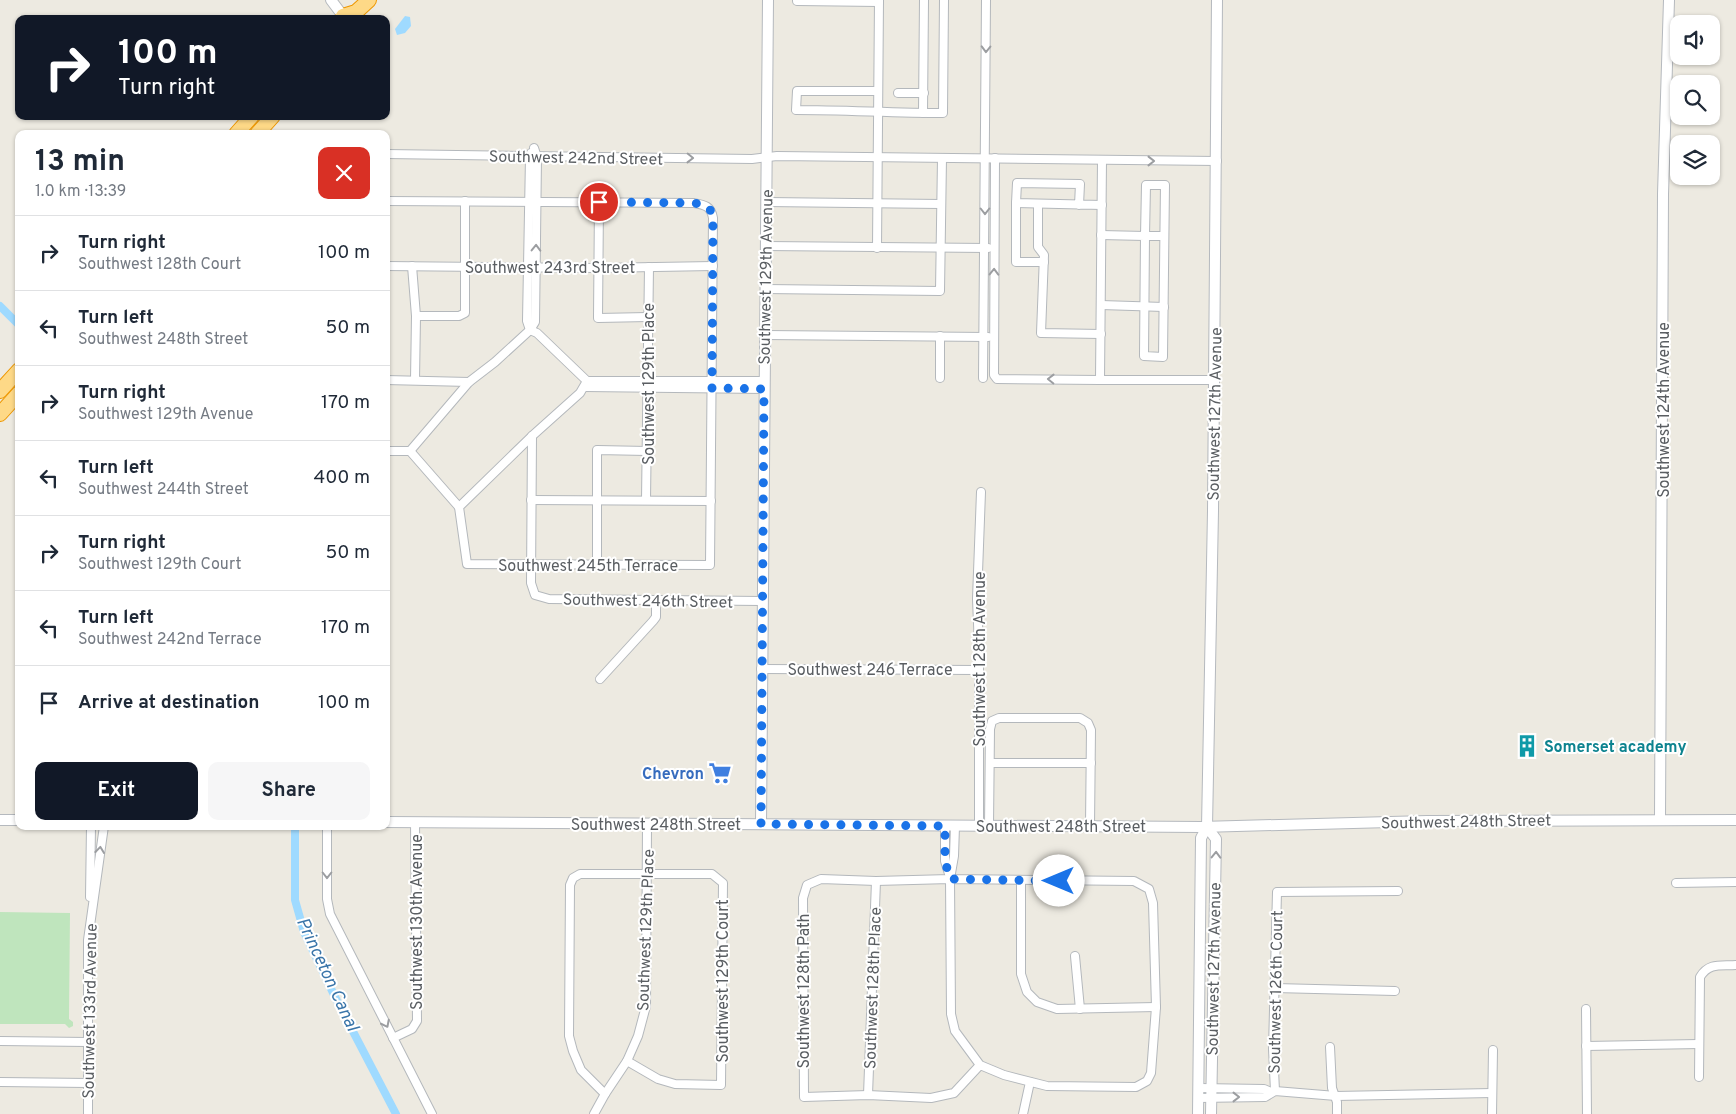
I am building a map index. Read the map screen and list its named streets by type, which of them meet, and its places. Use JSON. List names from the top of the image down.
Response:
{
  "streets": {
    "street": [
      "Southwest 242nd Street",
      "Southwest 243rd Street",
      "Southwest 129th Avenue",
      "Southwest 129th Place",
      "Southwest 124th Avenue",
      "Southwest 127th Avenue",
      "Southwest 245th Terrace",
      "Southwest 246th Street",
      "Southwest 128th Avenue",
      "Southwest 246 Terrace",
      "Southwest 248th Street",
      "Southwest 130th Avenue",
      "Southwest 129th Court",
      "Southwest 128th Place",
      "Southwest 128th Path",
      "Southwest 126th Court",
      "Southwest 133rd Avenue"
    ]
  },
  "crossings": [
    ["Southwest 242nd Street", "Southwest 129th Avenue"],
    ["Southwest 242nd Street", "Southwest 127th Avenue"],
    ["Southwest 243rd Street", "Southwest 129th Place"],
    ["Southwest 129th Avenue", "Southwest 246th Street"],
    ["Southwest 129th Avenue", "Southwest 246 Terrace"],
    ["Southwest 129th Avenue", "Southwest 248th Street"],
    ["Southwest 129th Place", "Southwest 248th Street"],
    ["Southwest 129th Place", "Southwest 129th Court"],
    ["Southwest 124th Avenue", "Southwest 248th Street"],
    ["Southwest 127th Avenue", "Southwest 248th Street"],
    ["Southwest 245th Terrace", "Southwest 246th Street"],
    ["Southwest 128th Avenue", "Southwest 246 Terrace"],
    ["Southwest 128th Avenue", "Southwest 248th Street"],
    ["Southwest 248th Street", "Southwest 130th Avenue"],
    ["Southwest 128th Place", "Southwest 128th Path"]
  ],
  "one_way": ["Southwest 242nd Street"],
  "water": ["Princeton Canal"],
  "places": {
    "building": ["Somerset academy"],
    "supermarket": ["Chevron"]
  },
  "page": {
    "turn": ["100 m", "Turn right"],
    "heading": ["13 min", "1.0 km · 13:39"],
    "list": [
      {
        "name": "Turn right",
        "note": "Southwest 128th Court",
        "value": "100 m"
      },
      {
        "name": "Turn left",
        "note": "Southwest 248th Street",
        "value": "50 m"
      },
      {
        "name": "Turn right",
        "note": "Southwest 129th Avenue",
        "value": "170 m"
      },
      {
        "name": "Turn left",
        "note": "Southwest 244th Street",
        "value": "400 m"
      },
      {
        "name": "Turn right",
        "note": "Southwest 129th Court",
        "value": "50 m"
      },
      {
        "name": "Turn left",
        "note": "Southwest 242nd Terrace",
        "value": "170 m"
      },
      {
        "name": "Arrive at destination",
        "value": "100 m"
      }
    ],
    "buttons": ["Exit", "Share"]
  }
}
